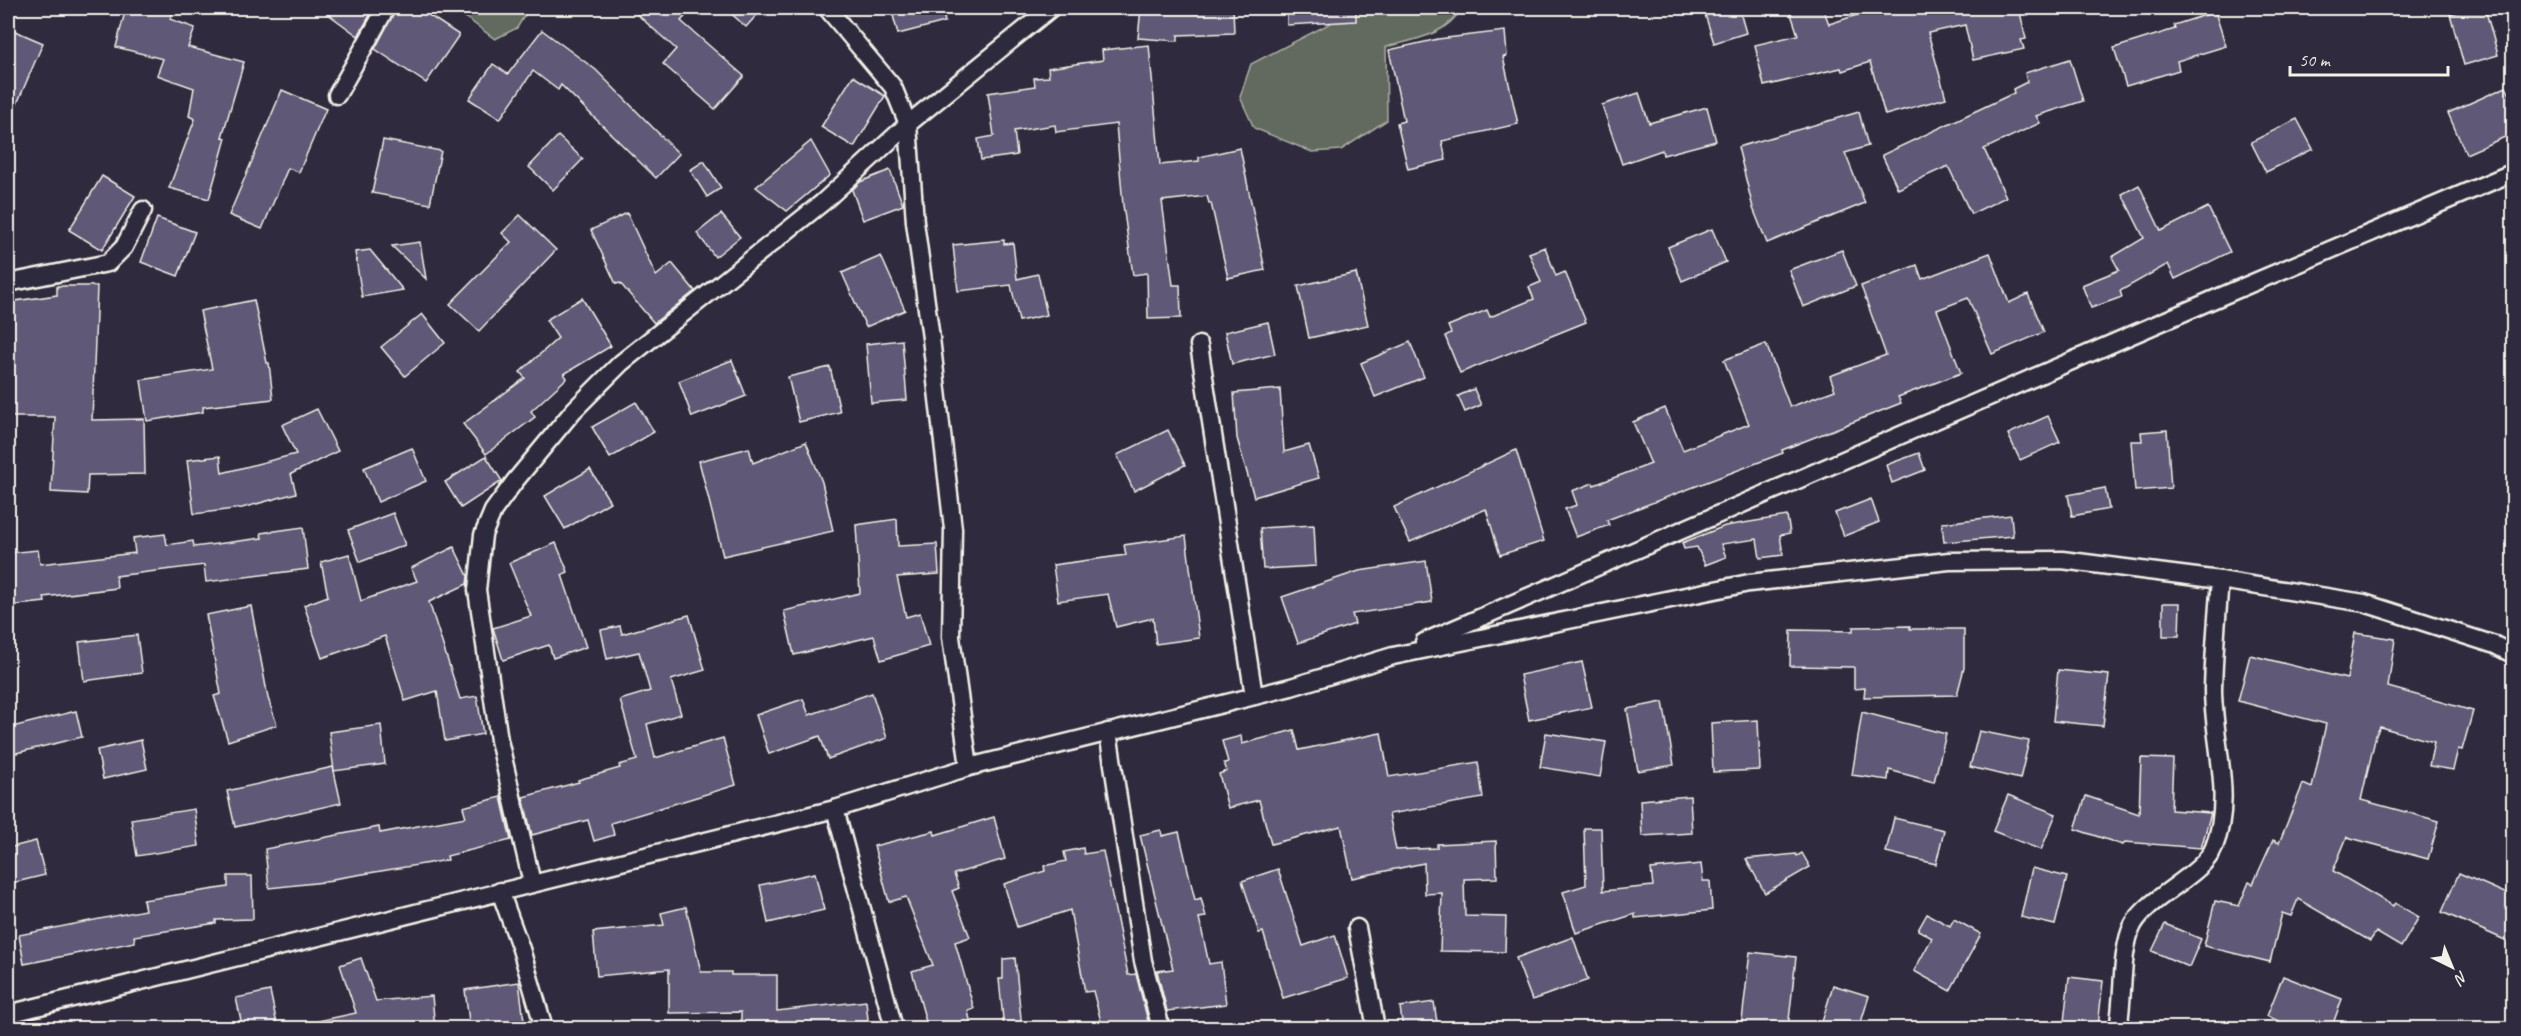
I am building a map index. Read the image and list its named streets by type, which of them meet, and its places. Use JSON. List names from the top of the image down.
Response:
{
  "scale_bar": "50 m",
  "north": "bottom right"
}
